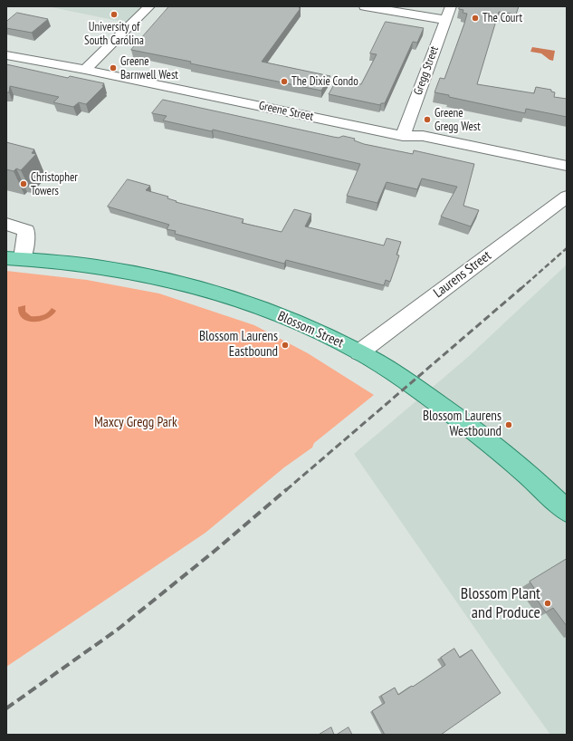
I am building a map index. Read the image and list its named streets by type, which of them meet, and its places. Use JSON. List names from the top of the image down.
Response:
{
  "streets": {
    "main road": ["Blossom Street"],
    "street": ["Gregg Street", "Greene Street", "Laurens Street"]
  },
  "crossings": [
    ["Gregg Street", "Greene Street"],
    ["Laurens Street", "Blossom Street"]
  ],
  "parks": ["Maxcy Gregg Park"],
  "places": [
    "University of South Carolina",
    "The Court",
    "Greene Barnwell West",
    "The Dixie Condo",
    "Greene Gregg West",
    "Christopher Towers",
    "Blossom Laurens Eastbound",
    "Blossom Laurens Westbound",
    "Blossom Plant and Produce"
  ]
}
